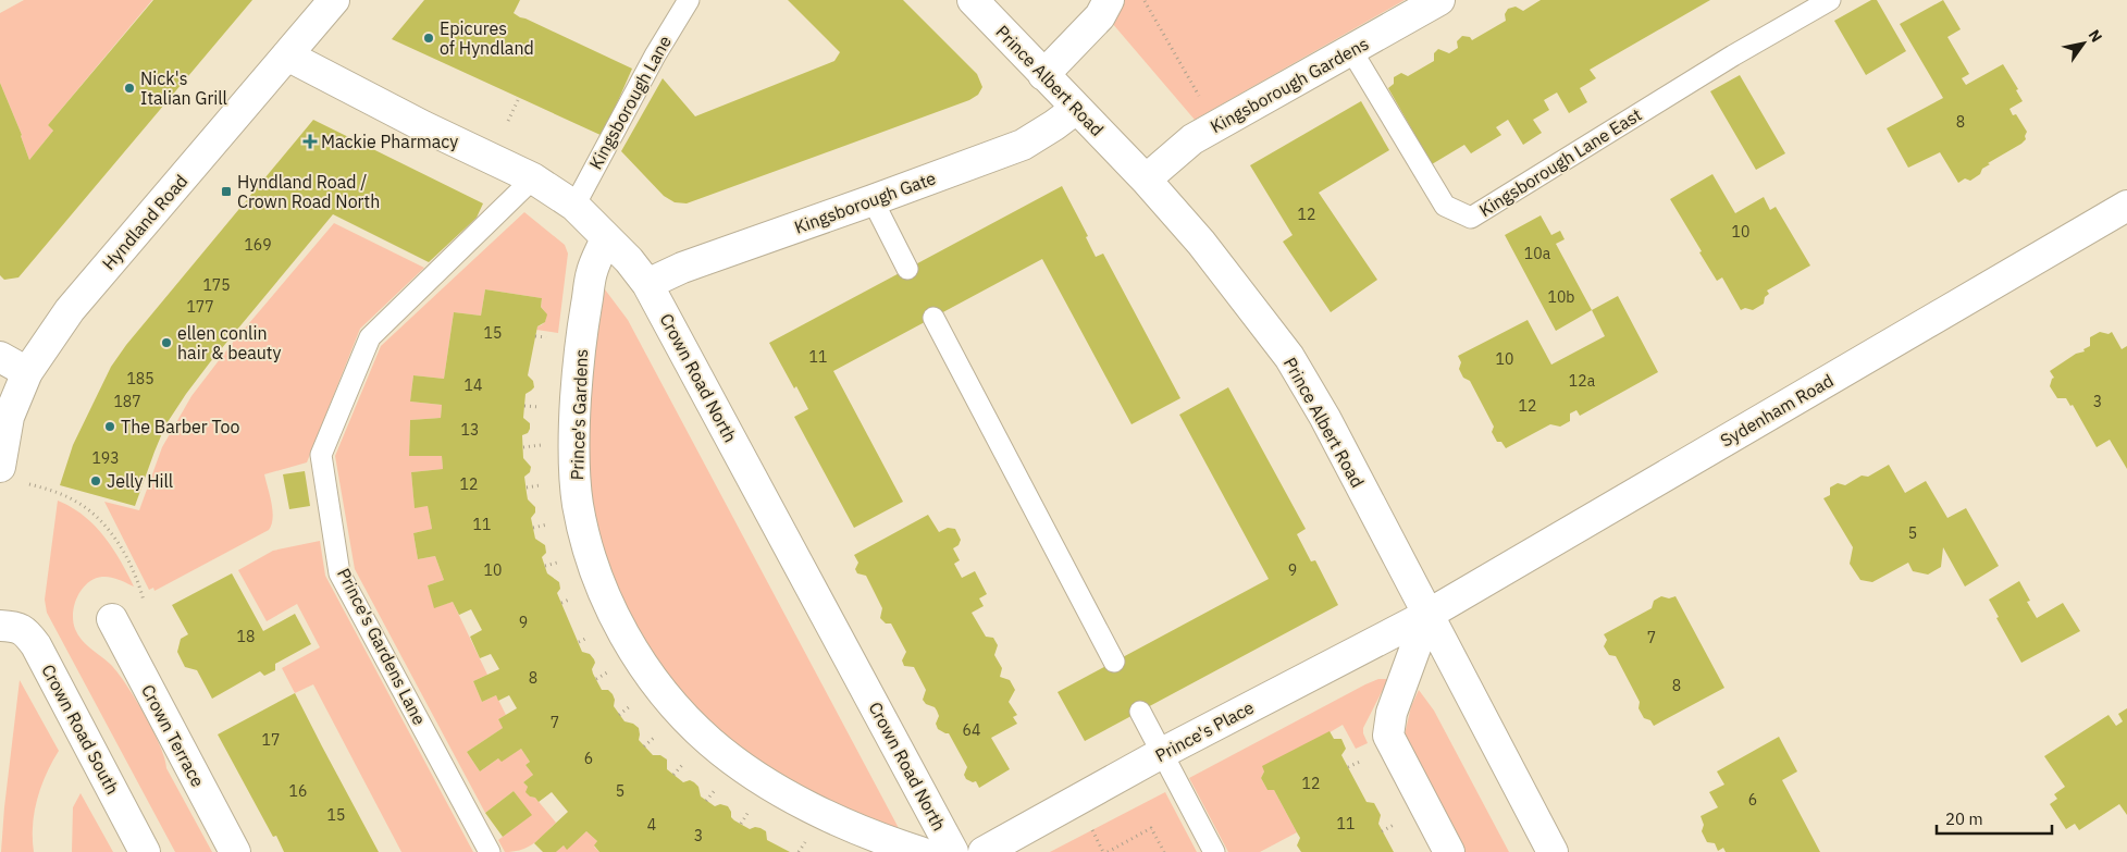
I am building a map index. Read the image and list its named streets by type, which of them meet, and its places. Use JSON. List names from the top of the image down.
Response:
{
  "streets": {
    "street": [
      "Prince Albert Road",
      "Kingsborough Gardens",
      "Kingsborough Gate",
      "Hyndland Road",
      "Crown Road North",
      "Sydenham Road",
      "Prince's Gardens",
      "Crown Road South",
      "Prince's Place",
      "Crown Terrace"
    ],
    "lane": ["Kingsborough Lane", "Kingsborough Lane East", "Prince's Gardens Lane"]
  },
  "crossings": [
    ["Prince Albert Road", "Kingsborough Gardens"],
    ["Prince Albert Road", "Kingsborough Gate"],
    ["Prince Albert Road", "Sydenham Road"],
    ["Prince Albert Road", "Prince's Place"],
    ["Kingsborough Gardens", "Kingsborough Lane East"],
    ["Kingsborough Lane", "Crown Road North"],
    ["Kingsborough Gate", "Crown Road North"],
    ["Hyndland Road", "Crown Road North"],
    ["Crown Road North", "Prince's Gardens"],
    ["Crown Road North", "Prince's Gardens Lane"],
    ["Sydenham Road", "Prince's Place"]
  ],
  "places": {
    "other": [
      "Epicures of Hyndland",
      "Nick's Italian Grill",
      "ellen conlin hair & beauty",
      "The Barber Too",
      "Jelly Hill"
    ],
    "health": ["Mackie Pharmacy"],
    "transit": ["Hyndland Road / Crown Road North"]
  },
  "house_numbers": [
    "8",
    "12",
    "10",
    "169",
    "10a",
    "175",
    "10b",
    "177",
    "15",
    "11",
    "10",
    "185",
    "12a",
    "14",
    "187",
    "3",
    "12",
    "13",
    "193",
    "12",
    "11",
    "5",
    "10",
    "9",
    "9",
    "18",
    "7",
    "8",
    "8",
    "7",
    "64",
    "17",
    "6",
    "12",
    "16",
    "5",
    "6",
    "15",
    "11",
    "4",
    "3"
  ],
  "scale_bar": "20 m",
  "north": "top right"
}
